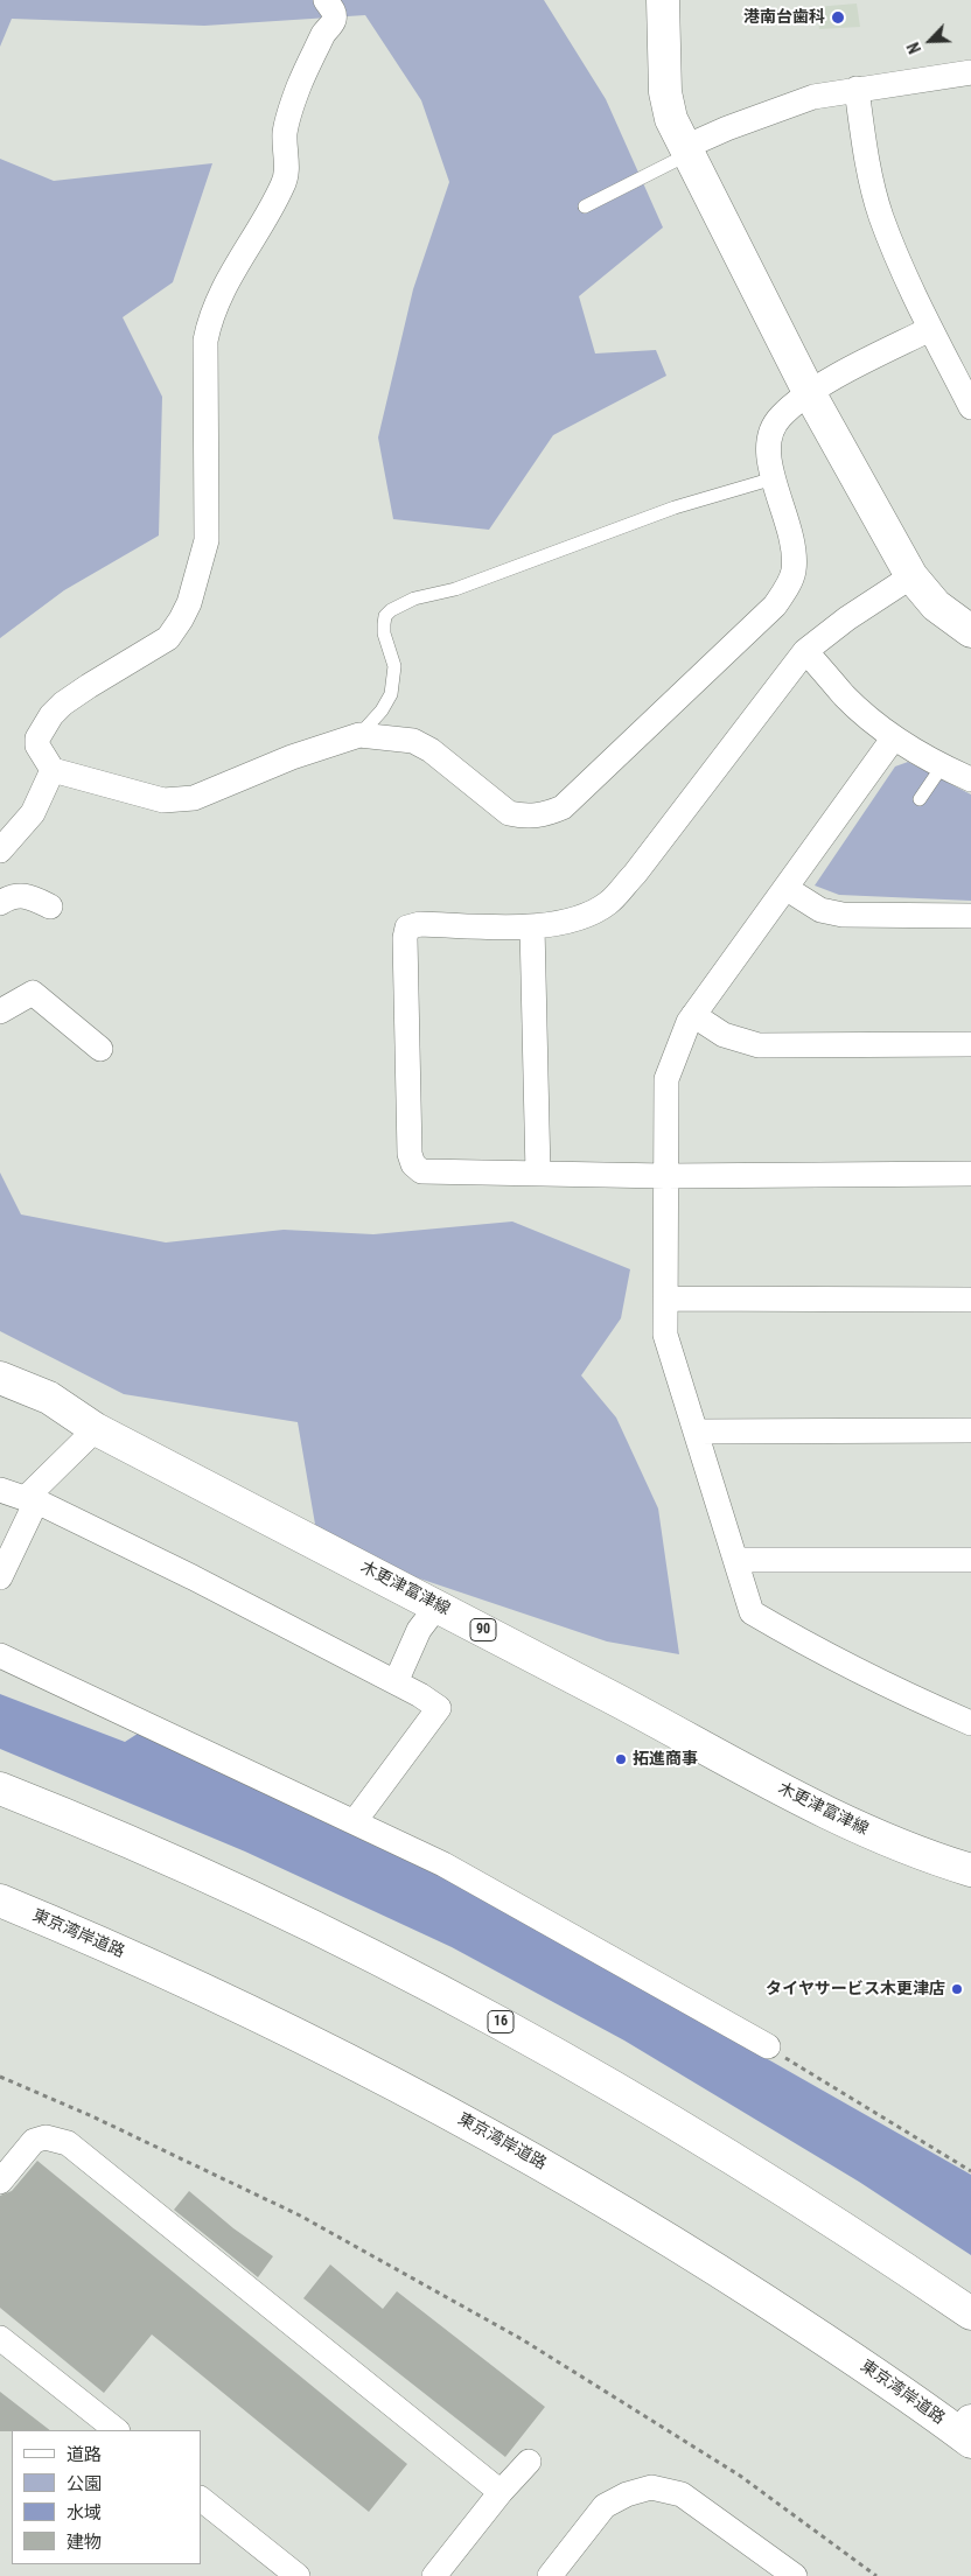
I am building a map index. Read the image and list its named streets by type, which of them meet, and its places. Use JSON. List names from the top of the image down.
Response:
{
  "streets": {
    "main road": [
      "木更津富津線",
      "90",
      "東京湾岸道路",
      "16"
    ]
  },
  "places": ["港南台歯科", "拓進商事", "タイヤサービス木更津店"],
  "legend": [
    "道路",
    "公園",
    "水域",
    "建物"
  ],
  "north": "bottom left"
}
